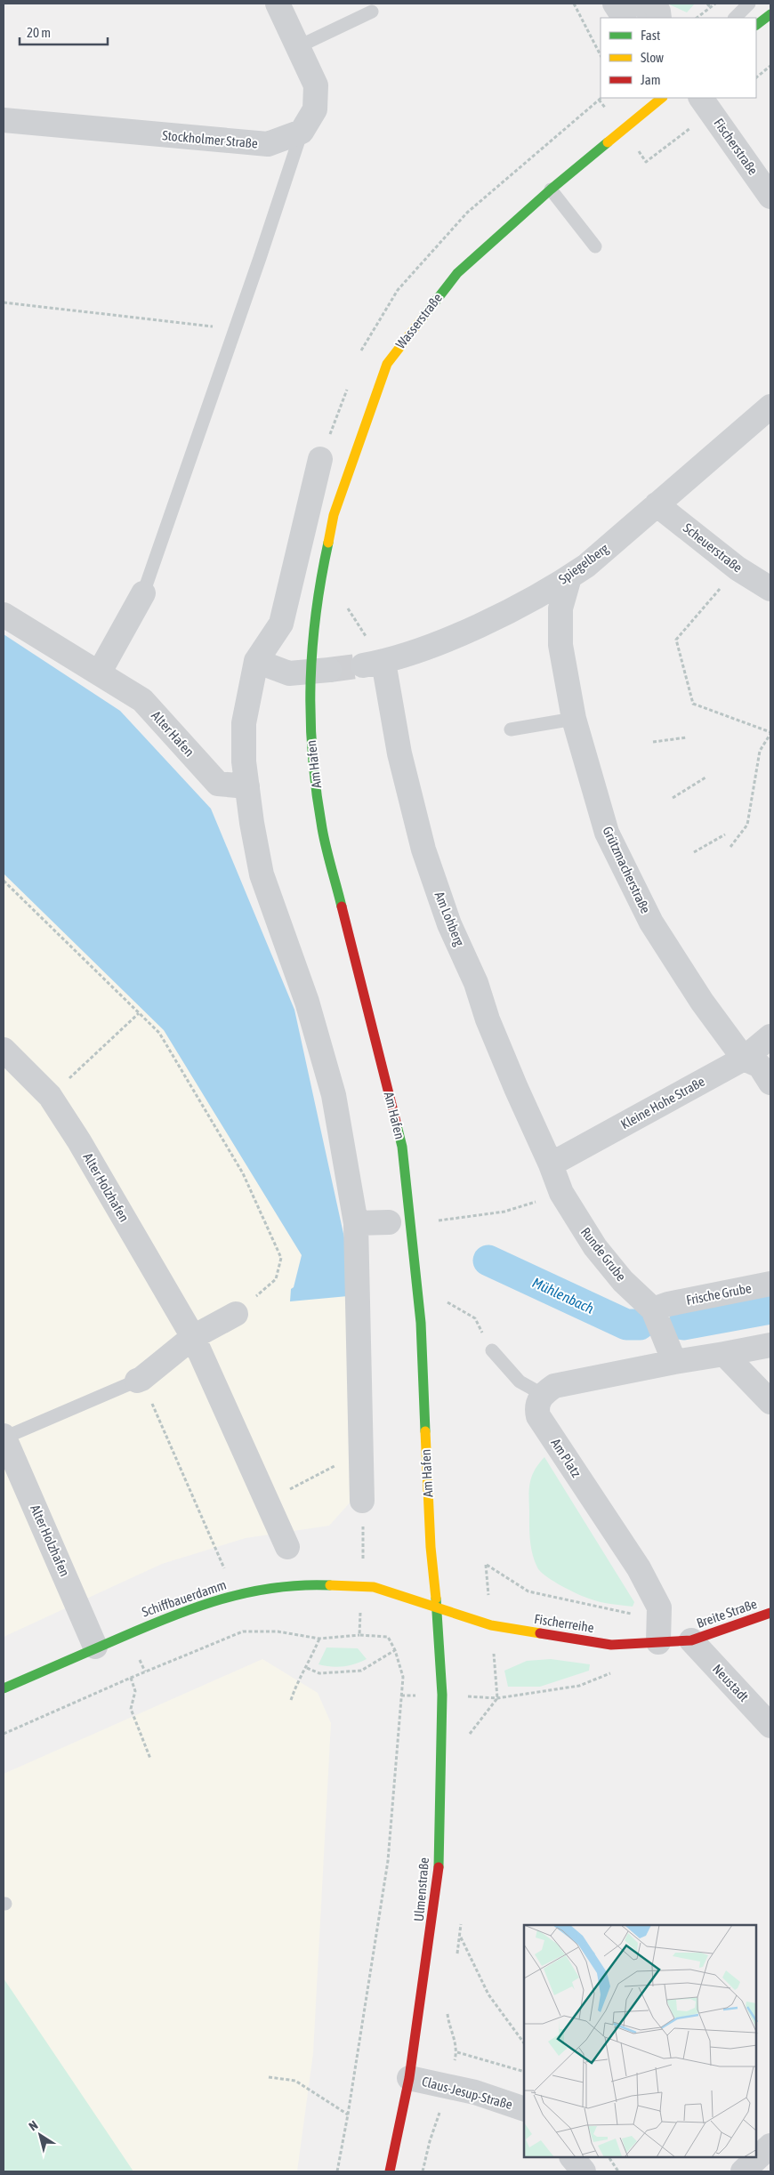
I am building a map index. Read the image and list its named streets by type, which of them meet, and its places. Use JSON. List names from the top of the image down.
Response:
{
  "streets": {
    "street": [
      "Stockholmer Straße",
      "Fischerstraße",
      "Wasserstraße",
      "Scheuerstraße",
      "Spiegelberg",
      "Alter Hafen",
      "Am Hafen",
      "Grützmacherstraße",
      "Am Lohberg",
      "Kleine Hohe Straße",
      "Alter Holzhafen",
      "Runde Grube",
      "Frische Grube",
      "Am Platz",
      "Schiffbauerdamm",
      "Breite Straße",
      "Fischerreihe",
      "Neustadt",
      "Ulmenstraße",
      "Claus-Jesup-Straße"
    ]
  },
  "crossings": [
    ["Wasserstraße", "Am Hafen"],
    ["Scheuerstraße", "Spiegelberg"],
    ["Spiegelberg", "Grützmacherstraße"],
    ["Spiegelberg", "Am Lohberg"],
    ["Am Hafen", "Schiffbauerdamm"],
    ["Am Hafen", "Fischerreihe"],
    ["Am Hafen", "Ulmenstraße"],
    ["Grützmacherstraße", "Kleine Hohe Straße"],
    ["Am Lohberg", "Kleine Hohe Straße"],
    ["Am Lohberg", "Runde Grube"],
    ["Kleine Hohe Straße", "Runde Grube"],
    ["Alter Holzhafen", "Schiffbauerdamm"],
    ["Runde Grube", "Frische Grube"],
    ["Am Platz", "Fischerreihe"],
    ["Schiffbauerdamm", "Fischerreihe"],
    ["Schiffbauerdamm", "Ulmenstraße"],
    ["Breite Straße", "Fischerreihe"],
    ["Breite Straße", "Neustadt"],
    ["Fischerreihe", "Neustadt"],
    ["Fischerreihe", "Ulmenstraße"],
    ["Ulmenstraße", "Claus-Jesup-Straße"]
  ],
  "water": ["Mühlenbach"],
  "legend": ["Fast", "Slow", "Jam"],
  "scale_bar": "20 m",
  "north": "top left"
}
